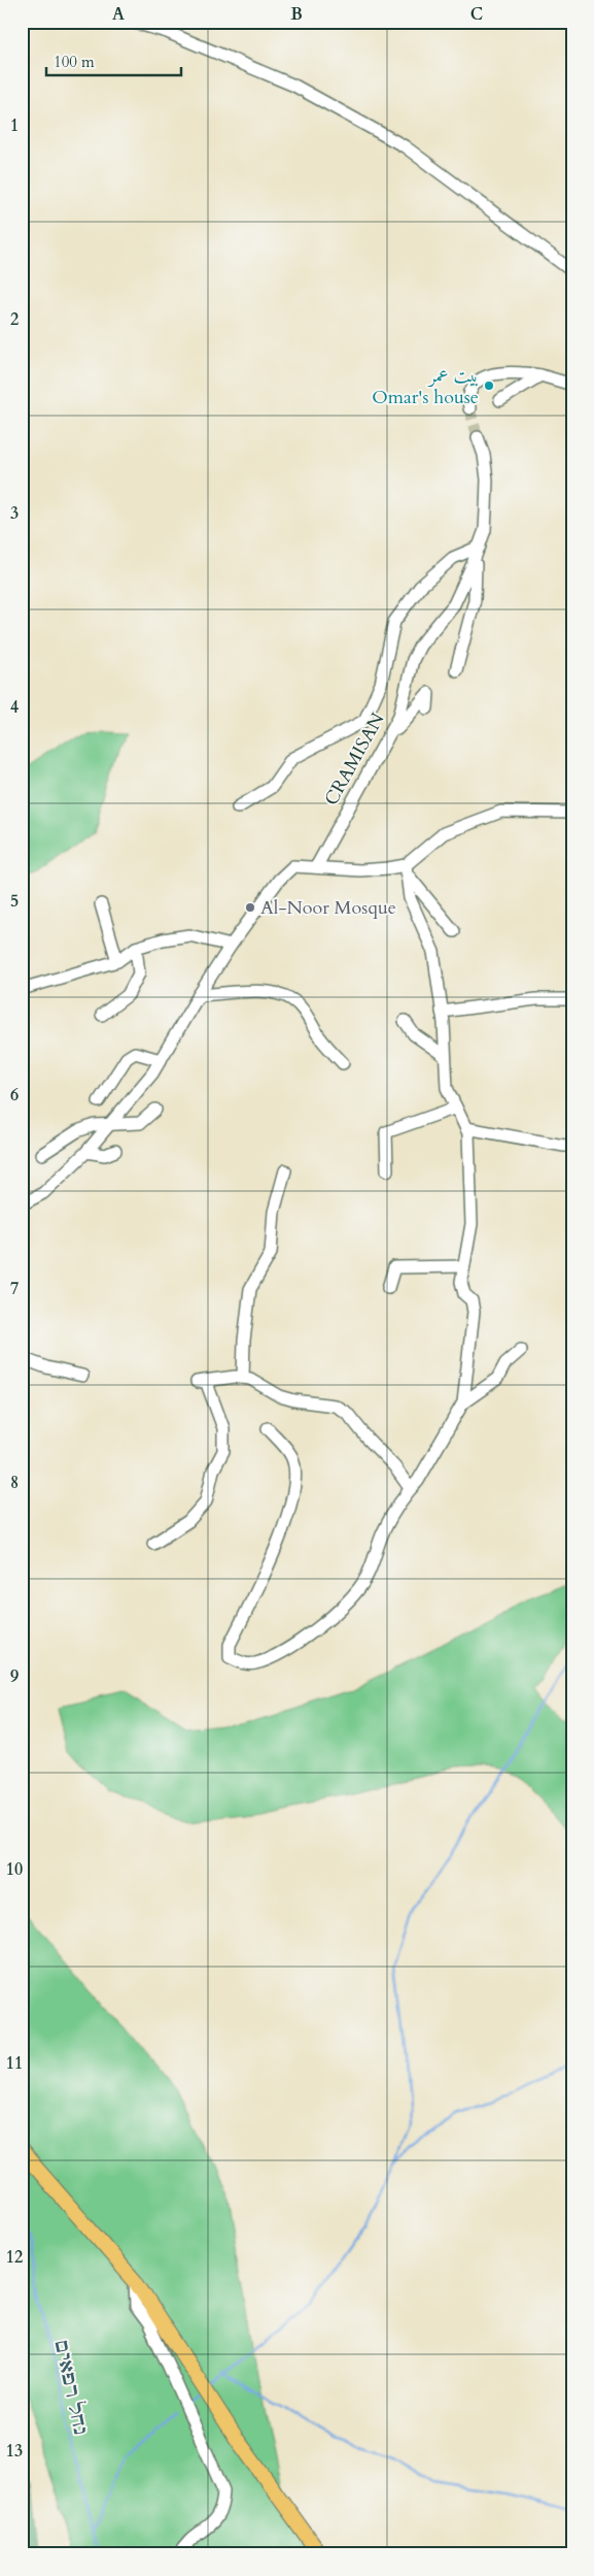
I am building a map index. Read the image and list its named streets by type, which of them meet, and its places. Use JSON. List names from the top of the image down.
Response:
{
  "streets": {
    "street": ["CRAMISAN"]
  },
  "water": ["נחל רפאים"],
  "places": ["بيت عمر Omar's house", "Al-Noor Mosque"],
  "scale_bar": "100 m",
  "grid": {
    "columns": ["A", "B", "C"],
    "rows": [
      "1",
      "2",
      "3",
      "4",
      "5",
      "6",
      "7",
      "8",
      "9",
      "10",
      "11",
      "12",
      "13"
    ]
  }
}
